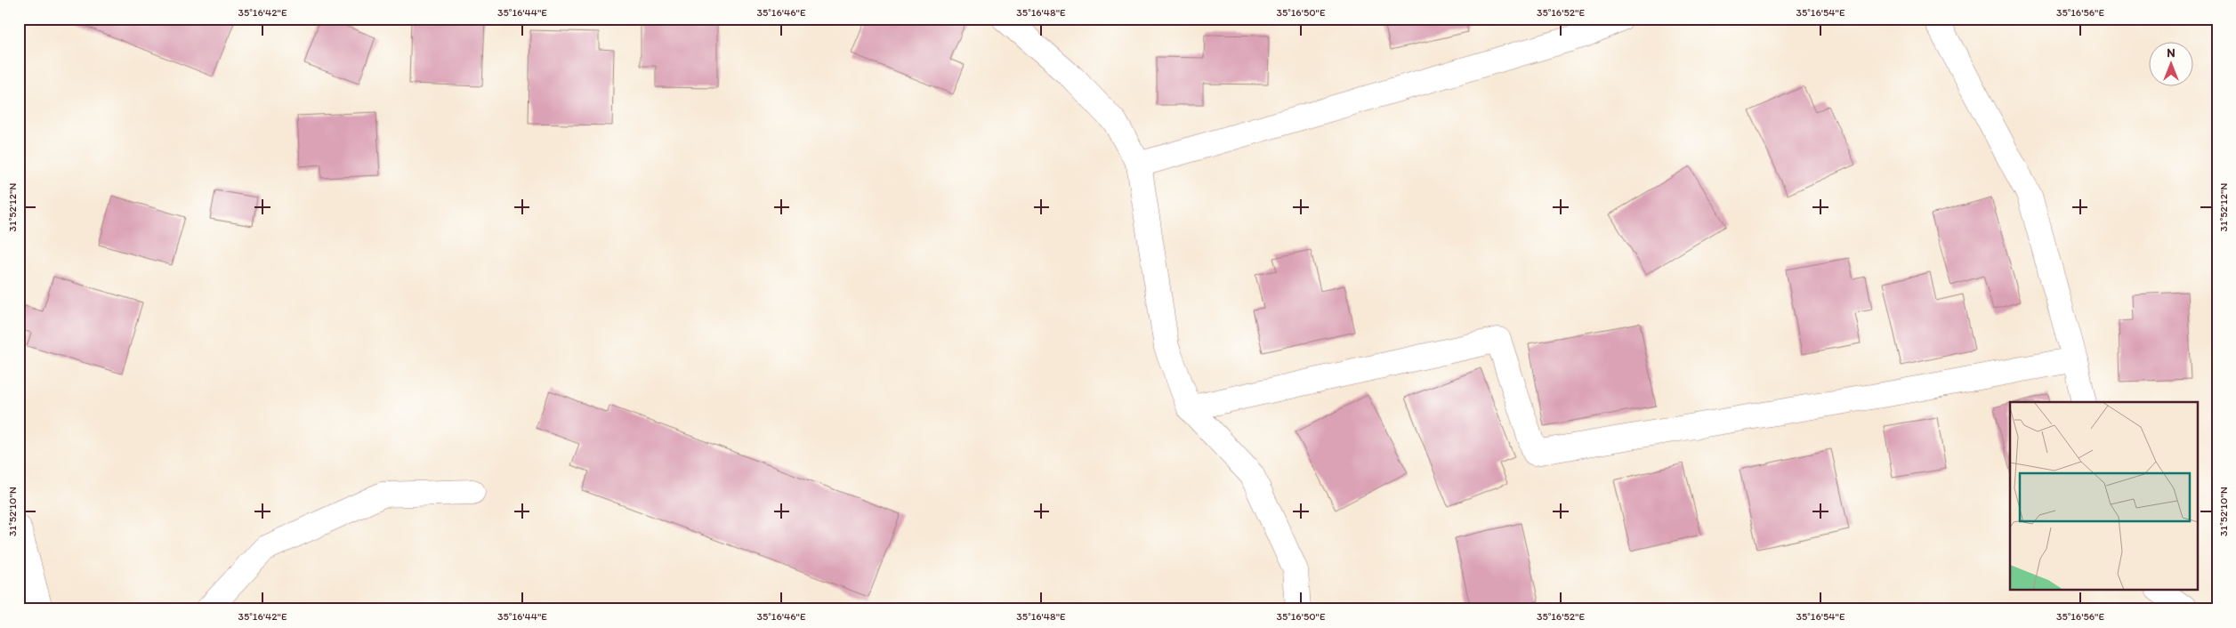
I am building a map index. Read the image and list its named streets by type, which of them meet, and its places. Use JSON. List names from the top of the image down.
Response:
{
  "north": "top",
  "coordinates": [
    "35°16'42\"E",
    "35°16'44\"E",
    "35°16'46\"E",
    "35°16'48\"E",
    "35°16'50\"E",
    "35°16'52\"E",
    "35°16'54\"E",
    "35°16'56\"E",
    "31°52'12\"N",
    "31°52'10\"N"
  ]
}
